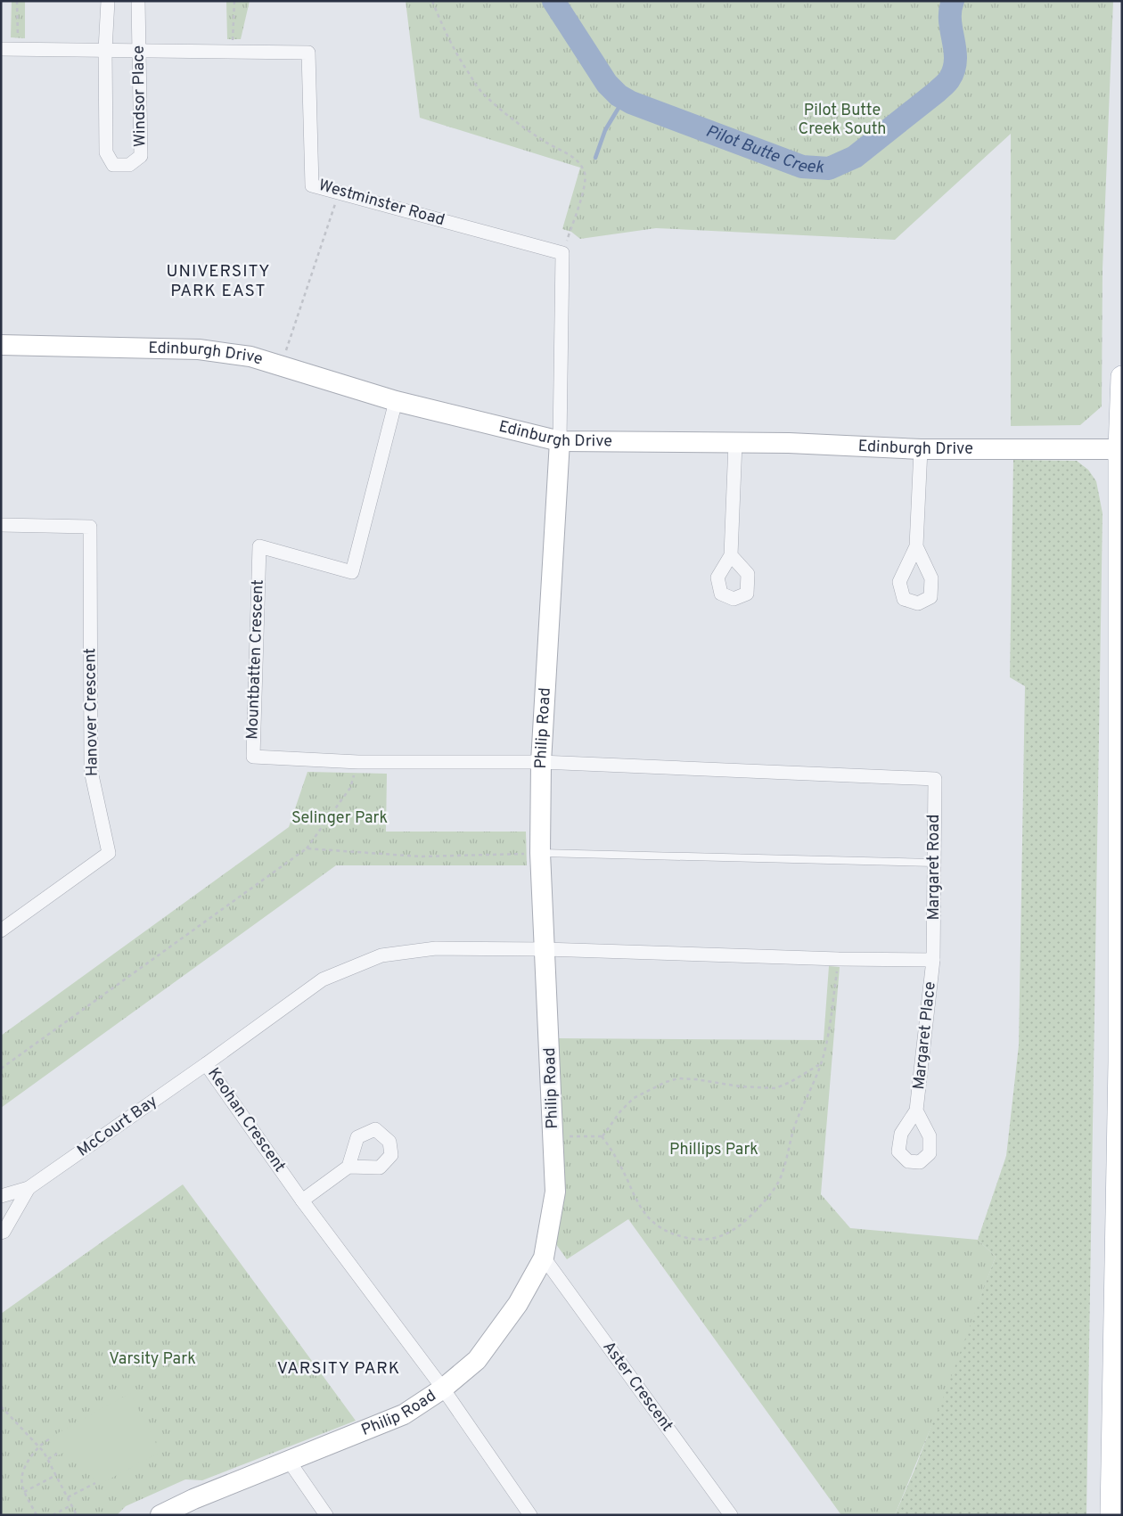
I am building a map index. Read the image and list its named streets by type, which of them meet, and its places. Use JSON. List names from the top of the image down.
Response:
{
  "streets": {
    "street": [
      "Windsor Place",
      "Westminster Road",
      "Edinburgh Drive",
      "Mountbatten Crescent",
      "Hanover Crescent",
      "Philip Road",
      "Margaret Road",
      "Margaret Place",
      "Keohan Crescent",
      "McCourt Bay",
      "Aster Crescent"
    ]
  },
  "crossings": [
    ["Windsor Place", "Westminster Road"],
    ["Edinburgh Drive", "Mountbatten Crescent"],
    ["Edinburgh Drive", "Philip Road"],
    ["Mountbatten Crescent", "Philip Road"],
    ["Mountbatten Crescent", "Margaret Road"],
    ["Philip Road", "Margaret Road"],
    ["Philip Road", "Keohan Crescent"],
    ["Philip Road", "Aster Crescent"],
    ["Margaret Road", "Margaret Place"],
    ["Keohan Crescent", "McCourt Bay"]
  ],
  "districts": ["UNIVERSITY PARK EAST", "VARSITY PARK"],
  "water": ["Pilot Butte Creek"],
  "parks": [
    "Pilot Butte Creek South",
    "Selinger Park",
    "Phillips Park",
    "Varsity Park"
  ]
}
